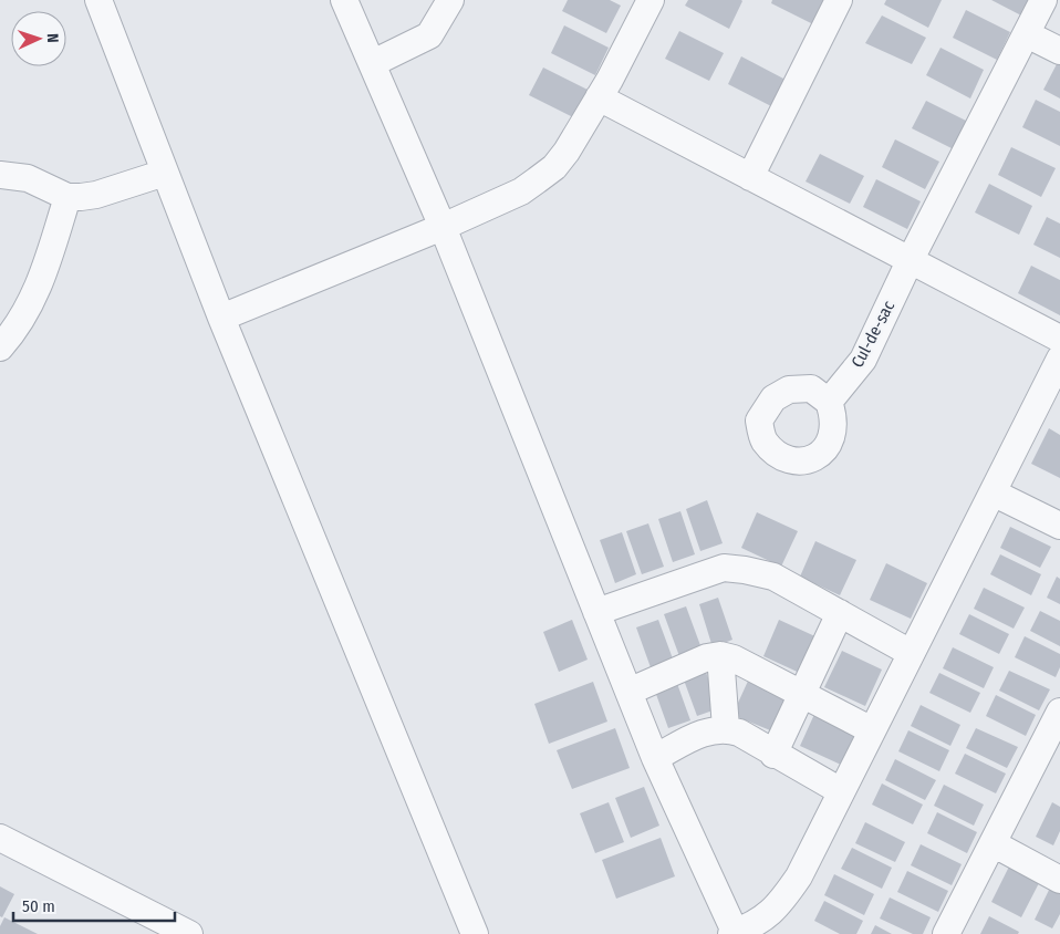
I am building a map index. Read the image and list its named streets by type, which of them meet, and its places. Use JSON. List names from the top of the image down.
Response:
{
  "streets": {
    "street": ["Cul-de-sac"]
  },
  "scale_bar": "50 m",
  "north": "right"
}
